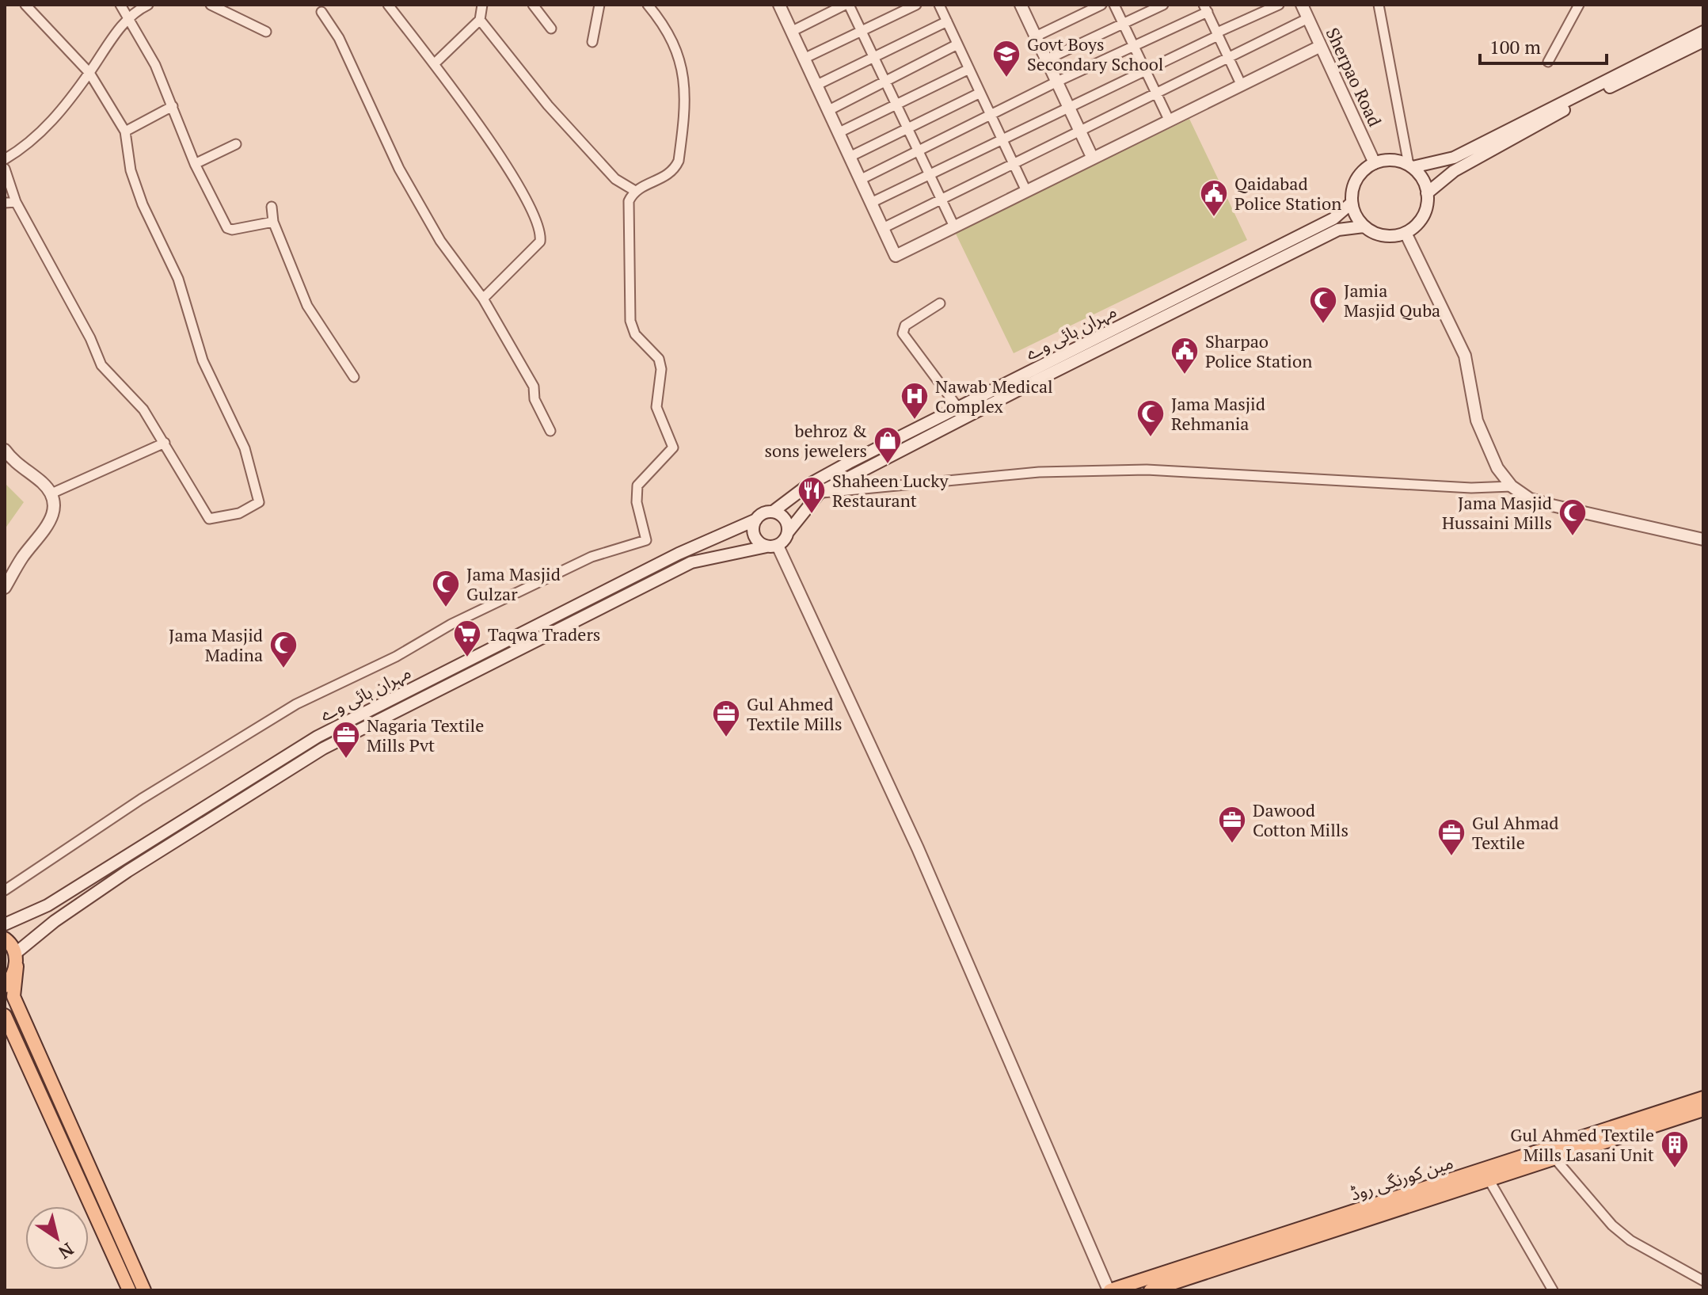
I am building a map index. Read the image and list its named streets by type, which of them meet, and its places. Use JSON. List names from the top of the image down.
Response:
{
  "streets": {
    "main road": ["Sherpao Road", "مہران ہائی وے", "مین کورنگی روڈ"]
  },
  "crossings": [
    ["Sherpao Road", "مہران ہائی وے"]
  ],
  "places": {
    "school or university": ["Govt Boys Secondary School"],
    "public building": ["Qaidabad Police Station", "Sharpao Police Station"],
    "mosque": [
      "Jamia Masjid Quba",
      "Jama Masjid Rehmania",
      "Jama Masjid Hussaini Mills",
      "Jama Masjid Gulzar",
      "Jama Masjid Madina"
    ],
    "hospital": ["Nawab Medical Complex"],
    "shop": ["behroz & sons jewelers"],
    "restaurant": ["Shaheen Lucky Restaurant"],
    "supermarket": ["Taqwa Traders"],
    "office": [
      "Gul Ahmed Textile Mills",
      "Nagaria Textile Mills Pvt",
      "Dawood Cotton Mills",
      "Gul Ahmad Textile"
    ],
    "building": ["Gul Ahmed Textile Mills Lasani Unit"]
  },
  "scale_bar": "100 m",
  "north": "bottom right"
}
